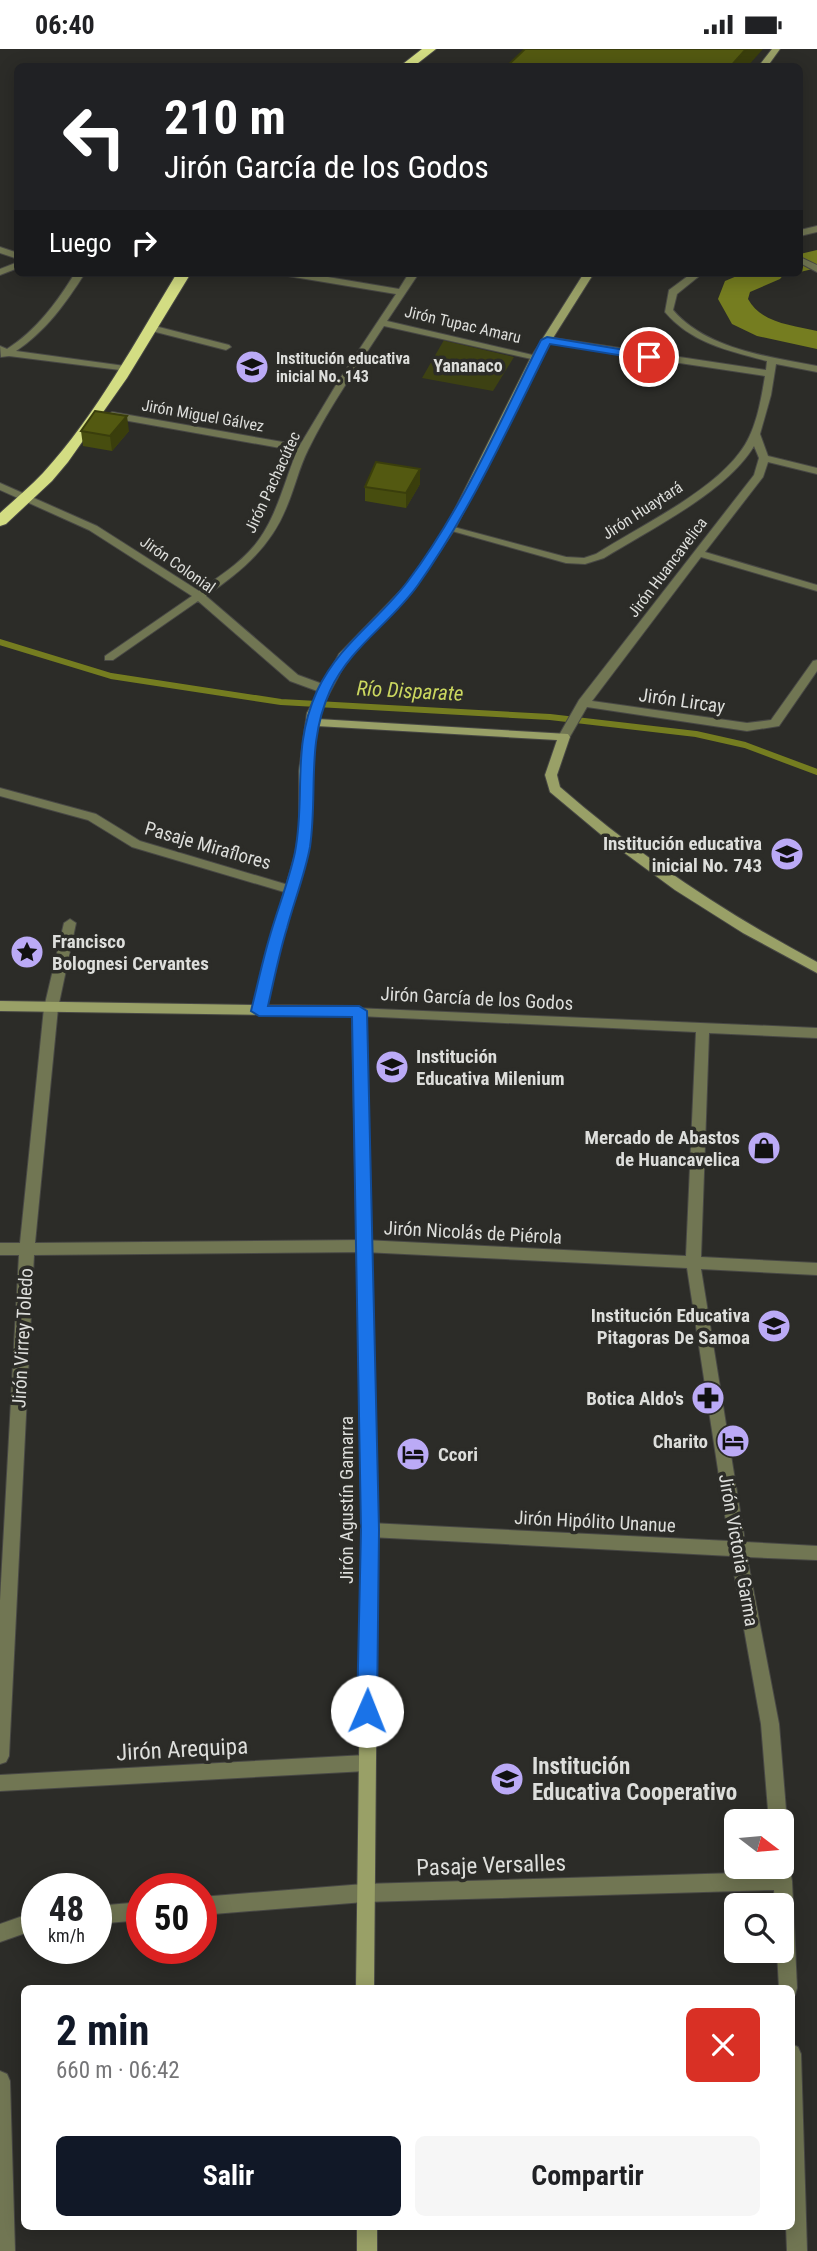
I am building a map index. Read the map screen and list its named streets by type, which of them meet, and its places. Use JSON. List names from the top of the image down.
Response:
{
  "streets": {
    "main road": ["Jirón García de los Godos", "Jirón Agustín Gamarra"],
    "street": [
      "Jirón Tupac Amaru",
      "Jirón Miguel Gálvez",
      "Jirón Pachacútec",
      "Jirón Huaytará",
      "Jirón Colonial",
      "Jirón Huancavelica",
      "Jirón Lircay",
      "Pasaje Miraflores",
      "Jirón Nicolás de Piérola",
      "Jirón Virrey Toledo",
      "Jirón Hipólito Unanue",
      "Jirón Victoria Garma",
      "Jirón Arequipa",
      "Pasaje Versalles"
    ]
  },
  "crossings": [
    ["Jirón Tupac Amaru", "Jirón Pachacútec"],
    ["Jirón Miguel Gálvez", "Jirón Pachacútec"],
    ["Jirón Pachacútec", "Jirón Colonial"],
    ["Jirón Huancavelica", "Jirón Lircay"],
    ["Jirón García de los Godos", "Jirón Virrey Toledo"],
    ["Jirón García de los Godos", "Jirón Agustín Gamarra"],
    ["Jirón García de los Godos", "Jirón Victoria Garma"],
    ["Jirón Nicolás de Piérola", "Jirón Virrey Toledo"],
    ["Jirón Nicolás de Piérola", "Jirón Agustín Gamarra"],
    ["Jirón Nicolás de Piérola", "Jirón Victoria Garma"],
    ["Jirón Agustín Gamarra", "Jirón Hipólito Unanue"],
    ["Jirón Agustín Gamarra", "Jirón Arequipa"],
    ["Jirón Agustín Gamarra", "Pasaje Versalles"],
    ["Jirón Hipólito Unanue", "Jirón Victoria Garma"]
  ],
  "districts": ["Yananaco"],
  "water": ["Río Disparate"],
  "places": {
    "school or university": [
      "Institución educativa inicial No. 143",
      "Institución educativa inicial No. 743",
      "Institución Educativa Milenium",
      "Institución Educativa Pitagoras De Samoa",
      "Institución Educativa Cooperativo"
    ],
    "place": ["Francisco Bolognesi Cervantes"],
    "shop": ["Mercado de Abastos de Huancavelica"],
    "pharmacy": ["Botica Aldo's"],
    "hotel": ["Charito", "Ccori"]
  },
  "north": "right",
  "page": {
    "status": "06:40",
    "turn": ["210 m", "Jirón García de los Godos"],
    "then": "Luego",
    "speed": "48 km/h",
    "limit": "50",
    "heading": ["2 min", "660 m · 06:42"],
    "buttons": ["Salir", "Compartir"]
  }
}
